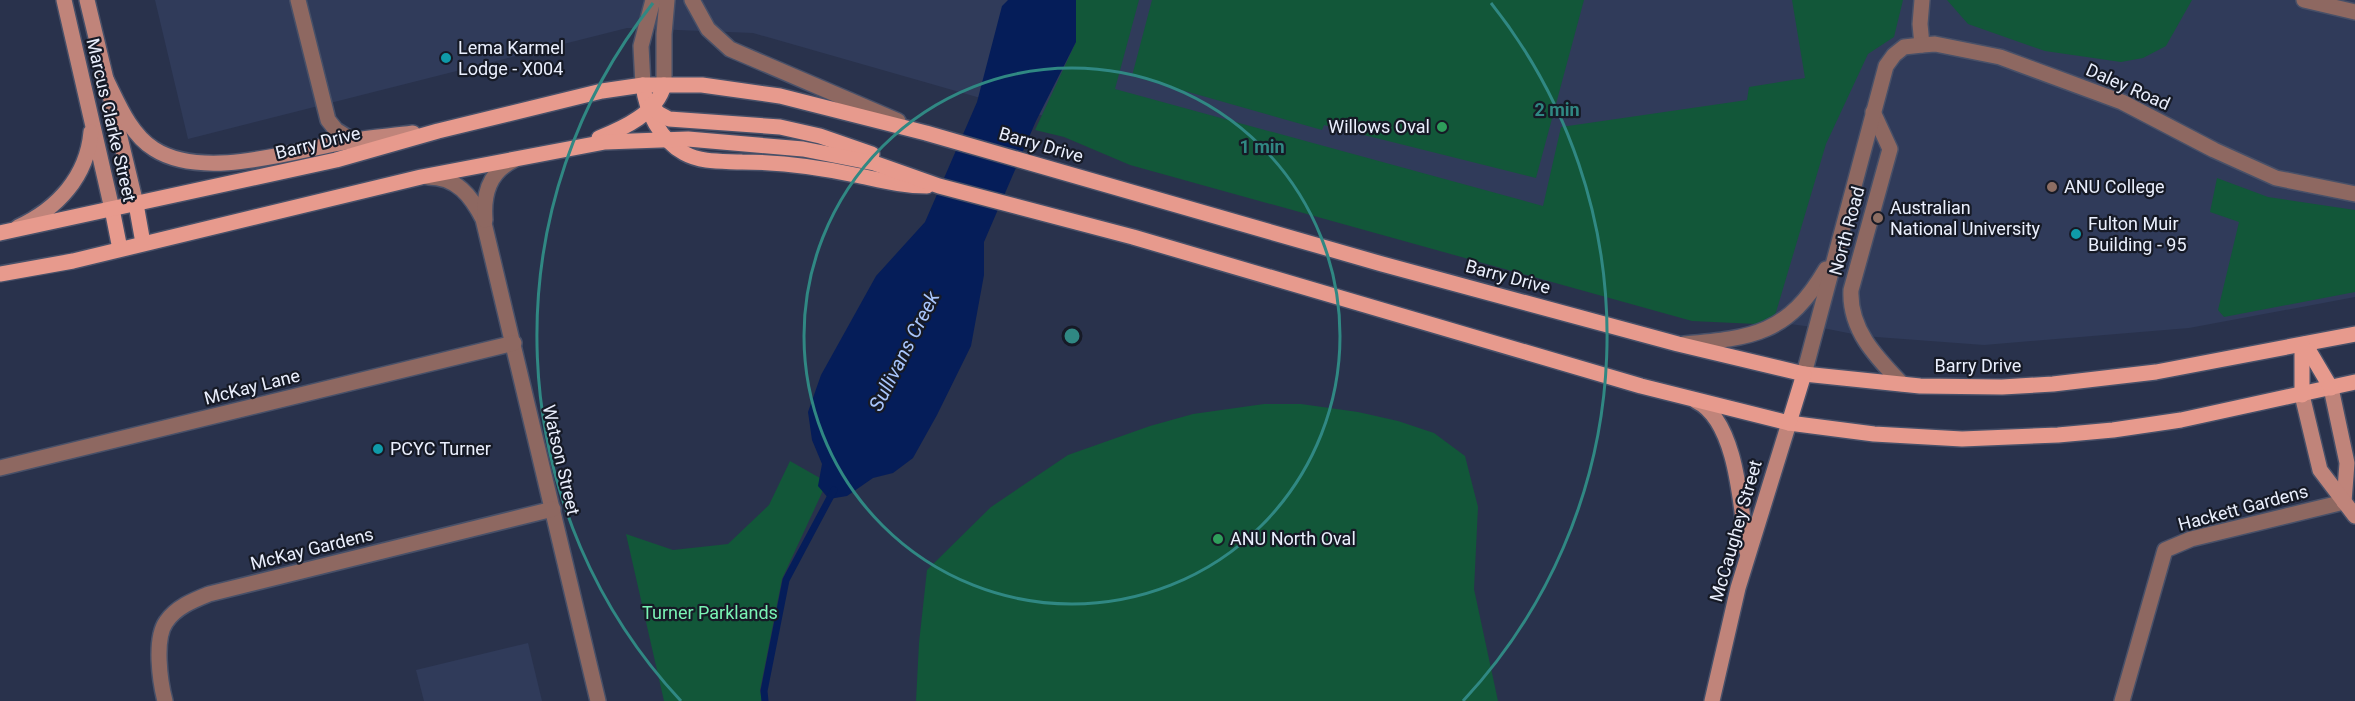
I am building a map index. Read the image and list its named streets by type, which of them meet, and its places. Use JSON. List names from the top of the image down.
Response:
{
  "streets": {
    "main road": ["Marcus Clarke Street", "Barry Drive", "McCaughey Street"],
    "street": [
      "Daley Road",
      "North Road",
      "McKay Lane",
      "Watson Street",
      "Hackett Gardens",
      "McKay Gardens"
    ]
  },
  "crossings": [
    ["Daley Road", "North Road"],
    ["Marcus Clarke Street", "Barry Drive"],
    ["Barry Drive", "North Road"],
    ["Barry Drive", "McCaughey Street"],
    ["North Road", "McCaughey Street"],
    ["McKay Lane", "Watson Street"],
    ["Watson Street", "McKay Gardens"]
  ],
  "water": ["Sullivans Creek"],
  "parks": ["Turner Parklands"],
  "places": [
    "Lema Karmel Lodge - X004",
    "Willows Oval",
    "ANU College",
    "Australian National University",
    "Fulton Muir Building - 95",
    "PCYC Turner",
    "ANU North Oval"
  ],
  "rings": ["2 min", "1 min"]
}
